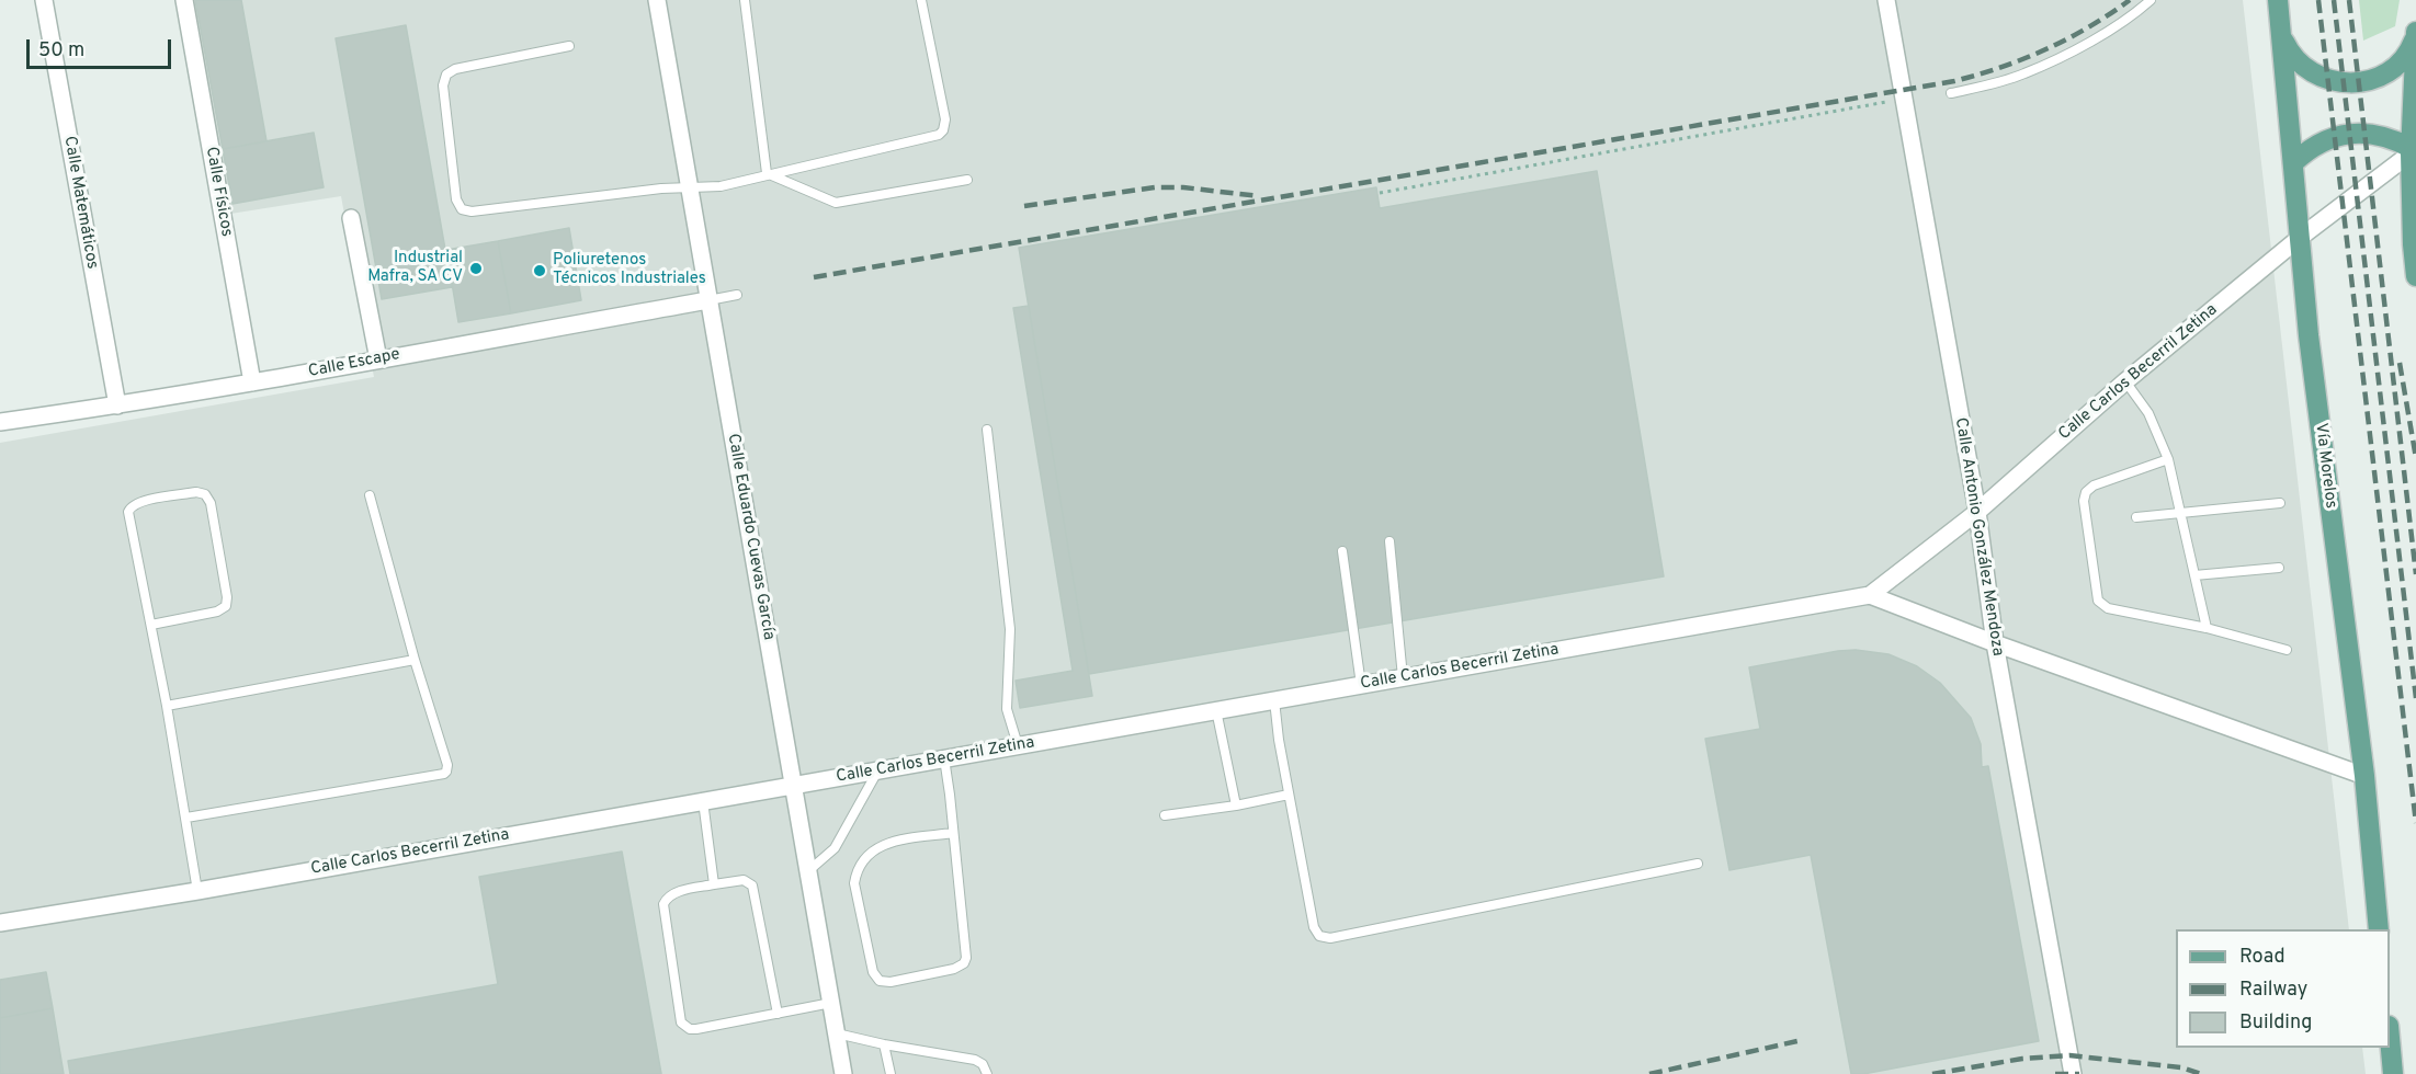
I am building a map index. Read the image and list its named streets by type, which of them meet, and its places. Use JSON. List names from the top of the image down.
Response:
{
  "streets": {
    "main road": ["Vía Morelos"],
    "street": [
      "Calle Físicos",
      "Calle Matemáticos",
      "Calle Escape",
      "Calle Carlos Becerril Zetina",
      "Calle Eduardo Cuevas García",
      "Calle Antonio González Mendoza"
    ]
  },
  "crossings": [
    ["Calle Físicos", "Calle Escape"],
    ["Calle Matemáticos", "Calle Escape"],
    ["Calle Escape", "Calle Eduardo Cuevas García"],
    ["Calle Carlos Becerril Zetina", "Vía Morelos"],
    ["Calle Carlos Becerril Zetina", "Calle Eduardo Cuevas García"],
    ["Calle Carlos Becerril Zetina", "Calle Antonio González Mendoza"]
  ],
  "places": ["Industrial Mafra, SA CV", "Poliuretenos Técnicos Industriales"],
  "legend": ["Road", "Railway", "Building"],
  "scale_bar": "50 m"
}
